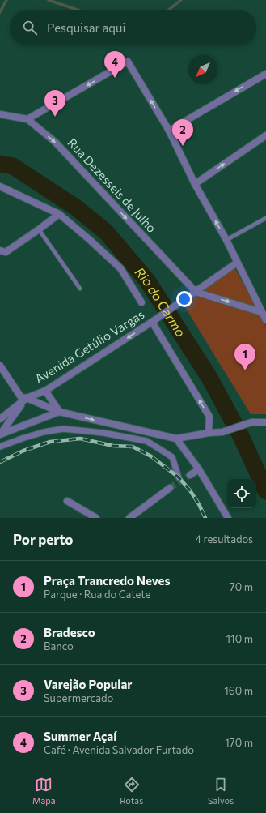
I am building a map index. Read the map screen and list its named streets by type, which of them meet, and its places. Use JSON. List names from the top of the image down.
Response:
{
  "streets": {
    "street": ["Rua Dezesseis de Julho", "Avenida Getúlio Vargas"]
  },
  "crossings": [
    ["Rua Dezesseis de Julho", "Avenida Getúlio Vargas"]
  ],
  "one_way": ["Avenida Getúlio Vargas"],
  "water": ["Rio do Carmo"],
  "north": "bottom left",
  "page": {
    "search": "Pesquisar aqui",
    "pins": [
      "4",
      "3",
      "2",
      "1"
    ],
    "heading": ["Por perto", "4 resultados"],
    "list": [
      {
        "mark": "1",
        "name": "Praça Trancredo Neves",
        "note": "Parque · Rua do Catete",
        "value": "70 m"
      },
      {
        "mark": "2",
        "name": "Bradesco",
        "note": "Banco",
        "value": "110 m"
      },
      {
        "mark": "3",
        "name": "Varejão Popular",
        "note": "Supermercado",
        "value": "160 m"
      },
      {
        "mark": "4",
        "name": "Summer Açaí",
        "note": "Café · Avenida Salvador Furtado",
        "value": "170 m"
      }
    ],
    "nav": ["Mapa", "Rotas", "Salvos"]
  }
}
